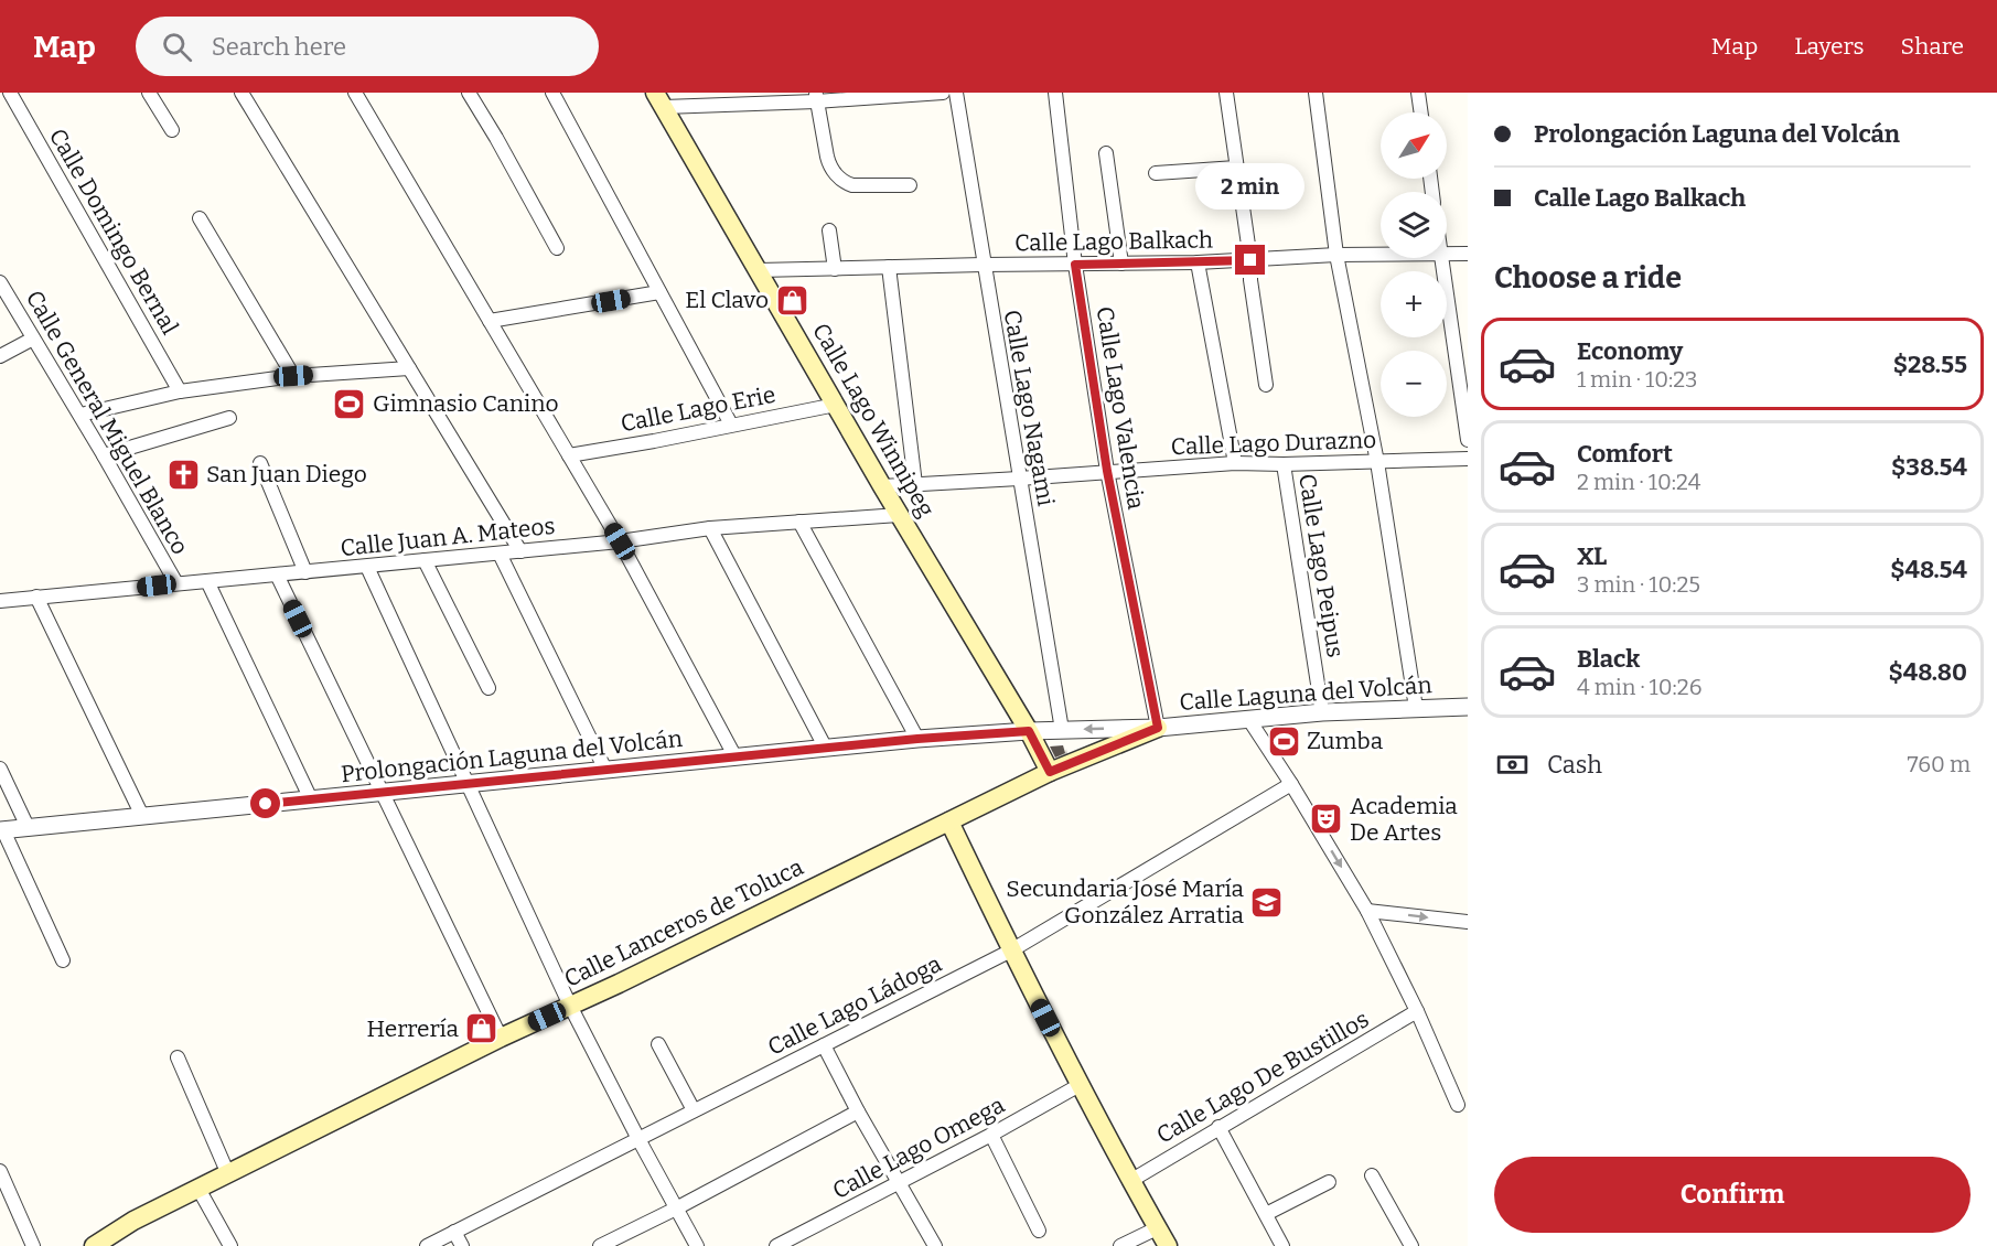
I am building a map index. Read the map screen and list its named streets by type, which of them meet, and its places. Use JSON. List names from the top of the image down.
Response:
{
  "streets": {
    "main road": ["Calle Lago Winnipeg", "Calle Lanceros de Toluca"],
    "street": [
      "Calle Domingo Bernal",
      "Calle Lago Balkach",
      "Calle Lago Nagami",
      "Calle Lago Valencia",
      "Calle Lago Erie",
      "Calle General Miguel Blanco",
      "Calle Lago Durazno",
      "Calle Juan A. Mateos",
      "Calle Lago Peipus",
      "Calle Laguna del Volcán",
      "Prolongación Laguna del Volcán",
      "Calle Lago Ládoga",
      "Calle Lago De Bustillos",
      "Calle Lago Omega"
    ]
  },
  "crossings": [
    ["Calle Lago Balkach", "Calle Lago Nagami"],
    ["Calle Lago Balkach", "Calle Lago Valencia"],
    ["Calle Lago Balkach", "Calle Lago Winnipeg"],
    ["Calle Lago Nagami", "Calle Lago Durazno"],
    ["Calle Lago Nagami", "Calle Laguna del Volcán"],
    ["Calle Lago Valencia", "Calle Lago Durazno"],
    ["Calle Lago Valencia", "Calle Laguna del Volcán"],
    ["Calle Lago Valencia", "Calle Lanceros de Toluca"],
    ["Calle Lago Erie", "Calle Lago Winnipeg"],
    ["Calle Lago Winnipeg", "Calle Lago Durazno"],
    ["Calle Lago Winnipeg", "Calle Juan A. Mateos"],
    ["Calle Lago Winnipeg", "Calle Laguna del Volcán"],
    ["Calle Lago Winnipeg", "Prolongación Laguna del Volcán"],
    ["Calle Lago Winnipeg", "Calle Lanceros de Toluca"],
    ["Calle General Miguel Blanco", "Calle Juan A. Mateos"],
    ["Calle Lago Durazno", "Calle Lago Peipus"],
    ["Calle Lago Peipus", "Calle Laguna del Volcán"],
    ["Calle Laguna del Volcán", "Prolongación Laguna del Volcán"],
    ["Calle Laguna del Volcán", "Calle Lanceros de Toluca"]
  ],
  "places": {
    "shop": ["El Clavo", "Herrería"],
    "sports": ["Gimnasio Canino", "Zumba"],
    "church": ["San Juan Diego"],
    "theatre": ["Academia De Artes"],
    "school or university": ["Secundaria José María González Arratia"]
  },
  "north": "top right",
  "page": {
    "header": "Map",
    "search": "Search here",
    "nav": ["Map", "Layers", "Share"],
    "banner": ["Prolongación Laguna del Volcán", "Calle Lago Balkach"],
    "map_buttons": ["+", "−"],
    "bubble": "2 min",
    "heading": "Choose a ride",
    "list": [
      {
        "name": "Economy",
        "note": "1 min · 10:23",
        "value": "$28.55"
      },
      {
        "name": "Comfort",
        "note": "2 min · 10:24",
        "value": "$38.54"
      },
      {
        "name": "XL",
        "note": "3 min · 10:25",
        "value": "$48.54"
      },
      {
        "name": "Black",
        "note": "4 min · 10:26",
        "value": "$48.80"
      }
    ],
    "pay": ["Cash", "760 m"],
    "buttons": "Confirm"
  }
}
